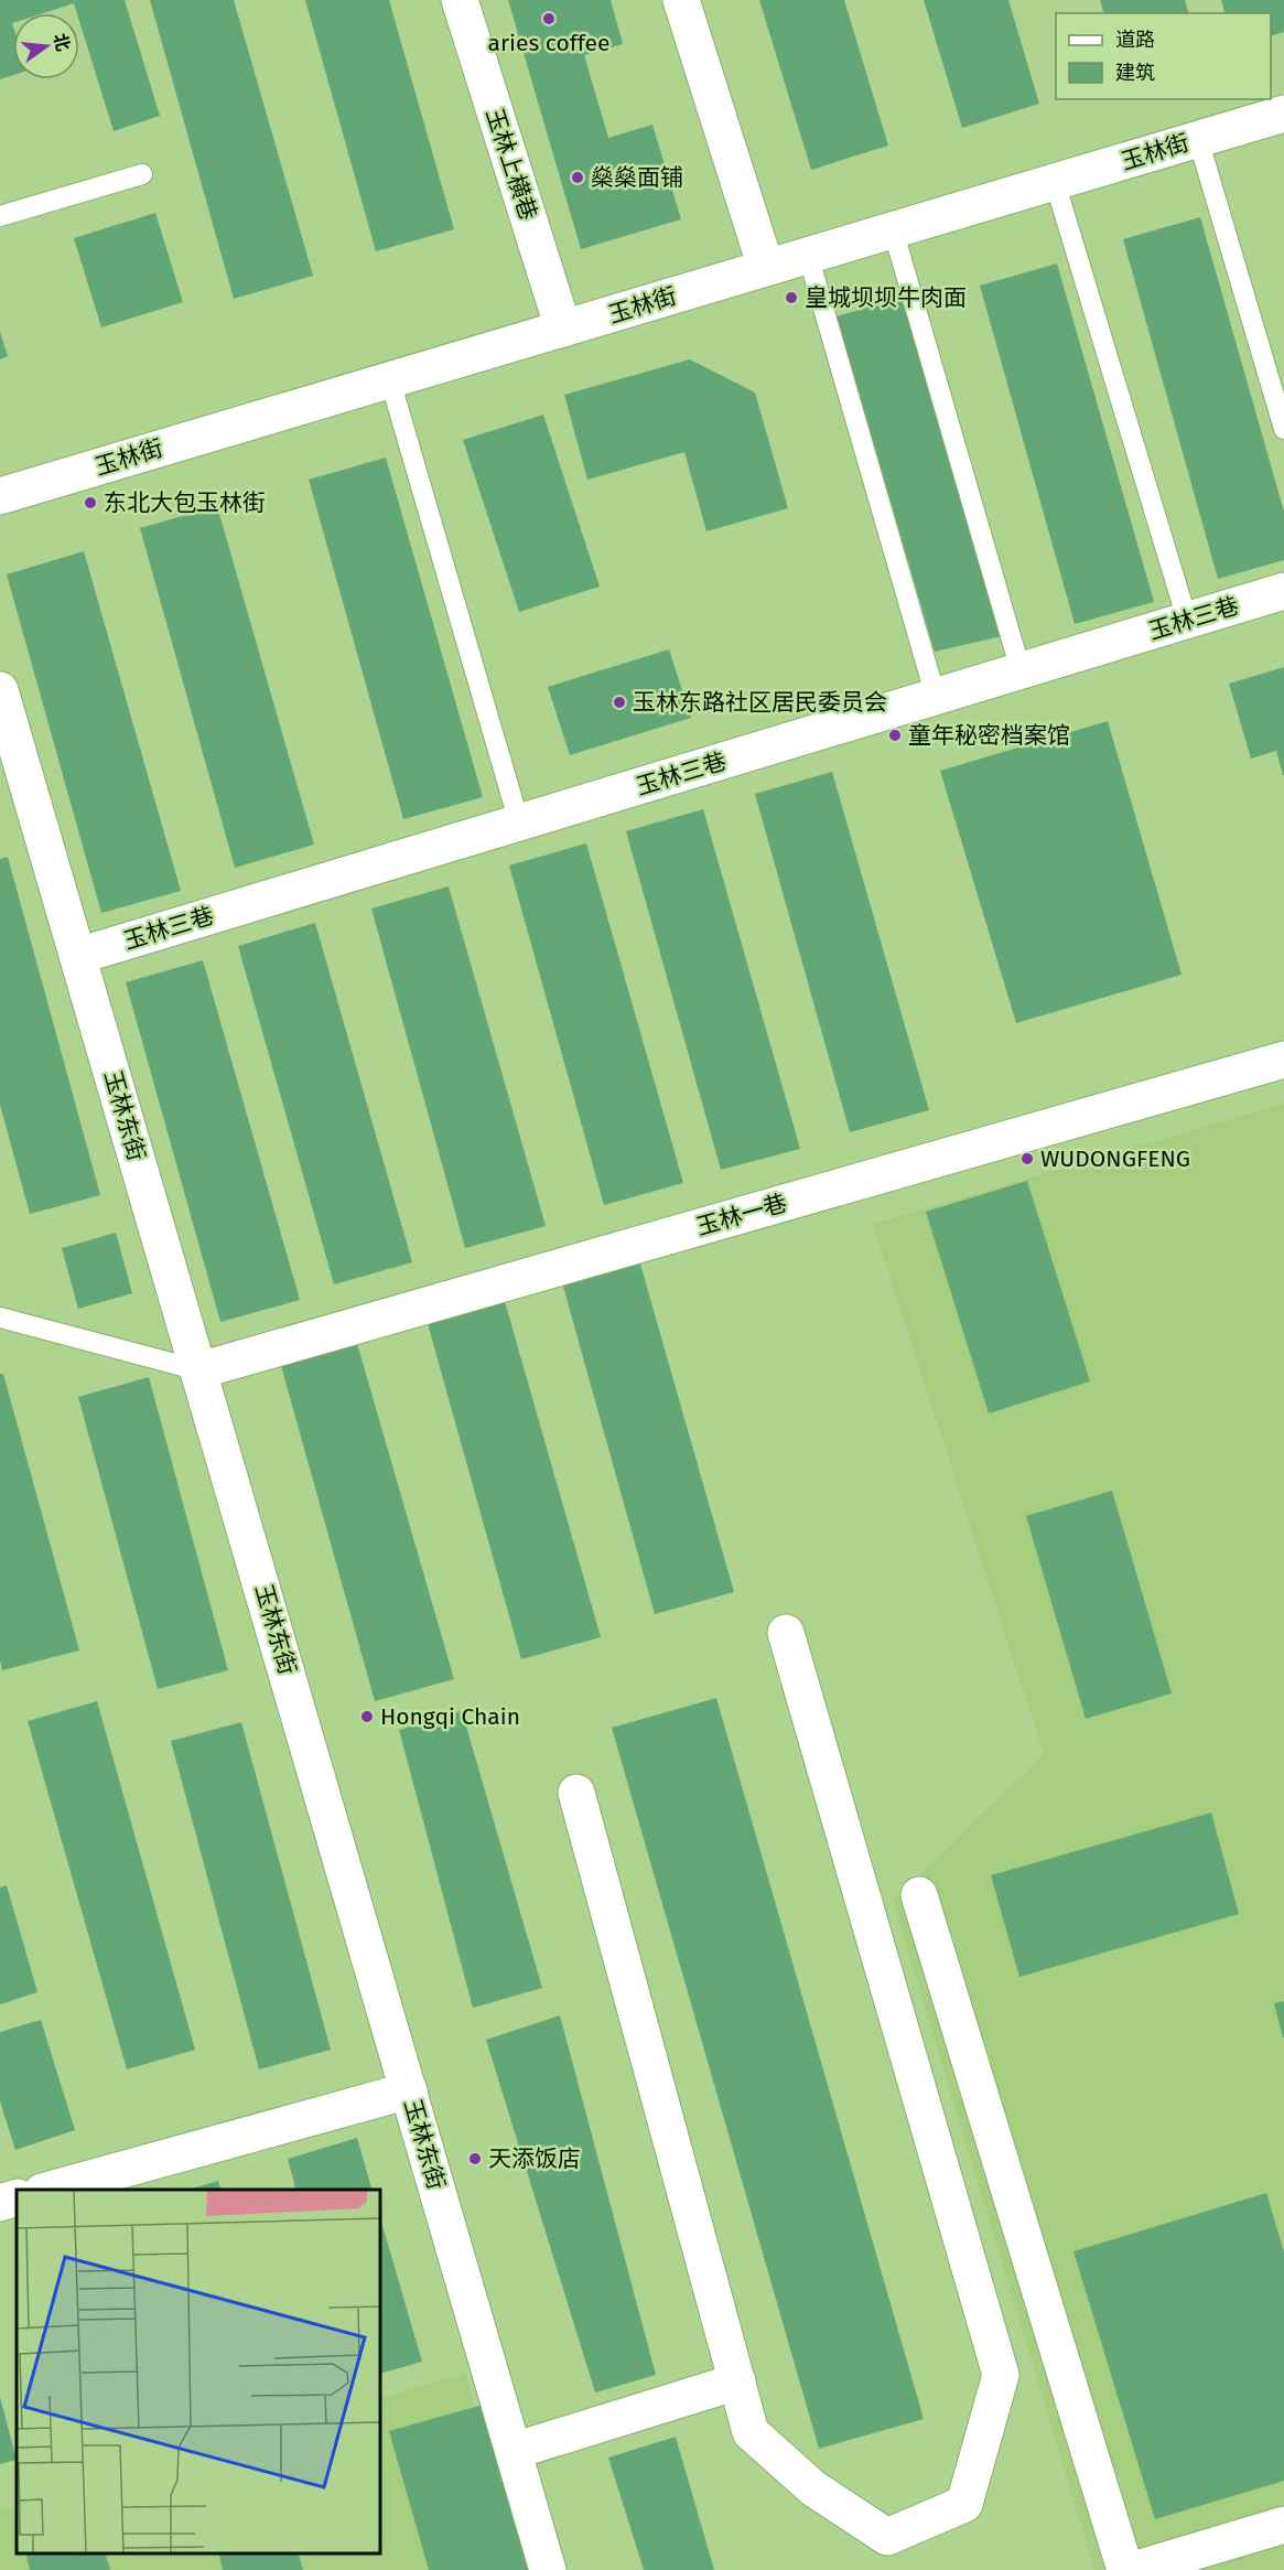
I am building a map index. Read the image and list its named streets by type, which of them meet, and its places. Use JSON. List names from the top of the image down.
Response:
{
  "streets": {
    "street": [
      "玉林街",
      "玉林上横巷",
      "玉林三巷",
      "玉林东街",
      "玉林一巷"
    ]
  },
  "crossings": [
    ["玉林街", "玉林上横巷"],
    ["玉林三巷", "玉林东街"],
    ["玉林东街", "玉林一巷"]
  ],
  "places": [
    "aries coffee",
    "燊燊面铺",
    "皇城坝坝牛肉面",
    "东北大包玉林街",
    "玉林东路社区居民委员会",
    "童年秘密档案馆",
    "WUDONGFENG",
    "Hongqi Chain",
    "天添饭店"
  ],
  "legend": ["道路", "建筑"],
  "north": "right"
}
